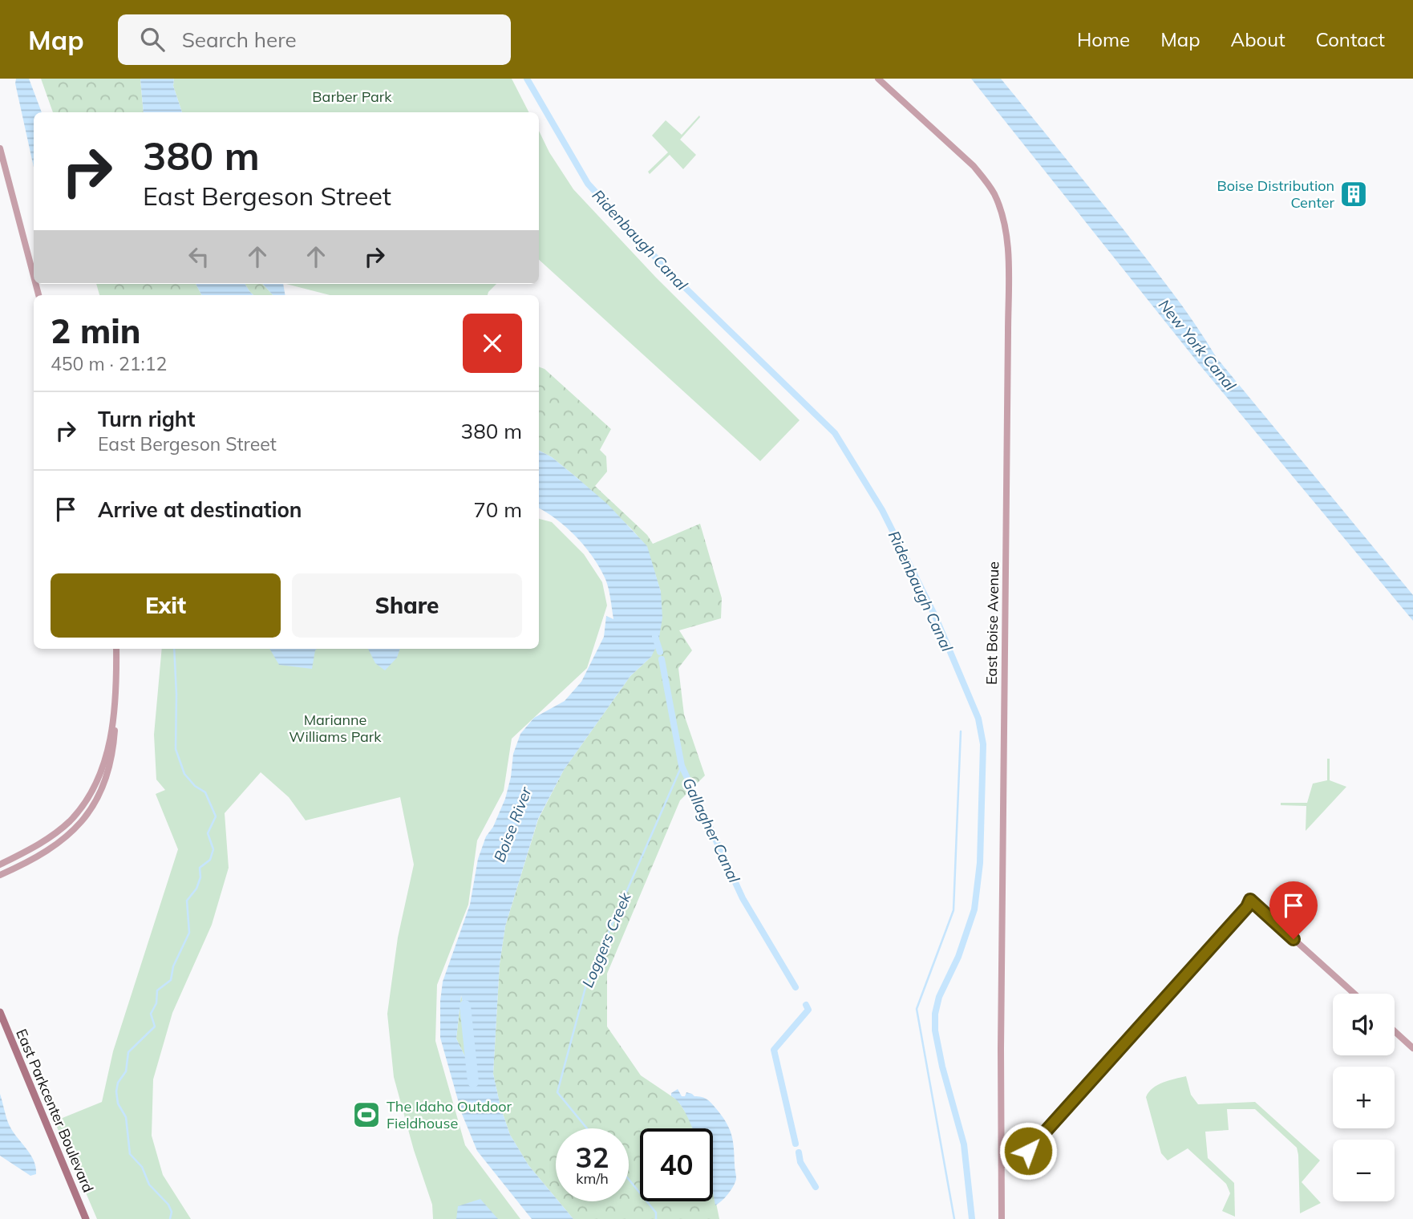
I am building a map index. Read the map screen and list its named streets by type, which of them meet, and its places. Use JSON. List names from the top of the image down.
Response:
{
  "streets": {
    "main road": ["East Parkcenter Boulevard"],
    "street": ["East Boise Avenue"]
  },
  "water": [
    "Ridenbaugh Canal",
    "New York Canal",
    "Boise River",
    "Gallagher Canal",
    "Loggers Creek"
  ],
  "parks": ["Barber Park", "Marianne Williams Park"],
  "places": {
    "building": ["Boise Distribution Center"],
    "sports": ["The Idaho Outdoor Fieldhouse"]
  },
  "page": {
    "header": "Map",
    "search": "Search here",
    "nav": [
      "Home",
      "Map",
      "About",
      "Contact"
    ],
    "turn": ["380 m", "East Bergeson Street"],
    "heading": ["2 min", "450 m · 21:12"],
    "list": [
      {
        "name": "Turn right",
        "note": "East Bergeson Street",
        "value": "380 m"
      },
      {
        "name": "Arrive at destination",
        "value": "70 m"
      }
    ],
    "buttons": ["Exit", "Share"],
    "map_buttons": ["+", "−"],
    "speed": "32 km/h",
    "limit": "40"
  }
}
